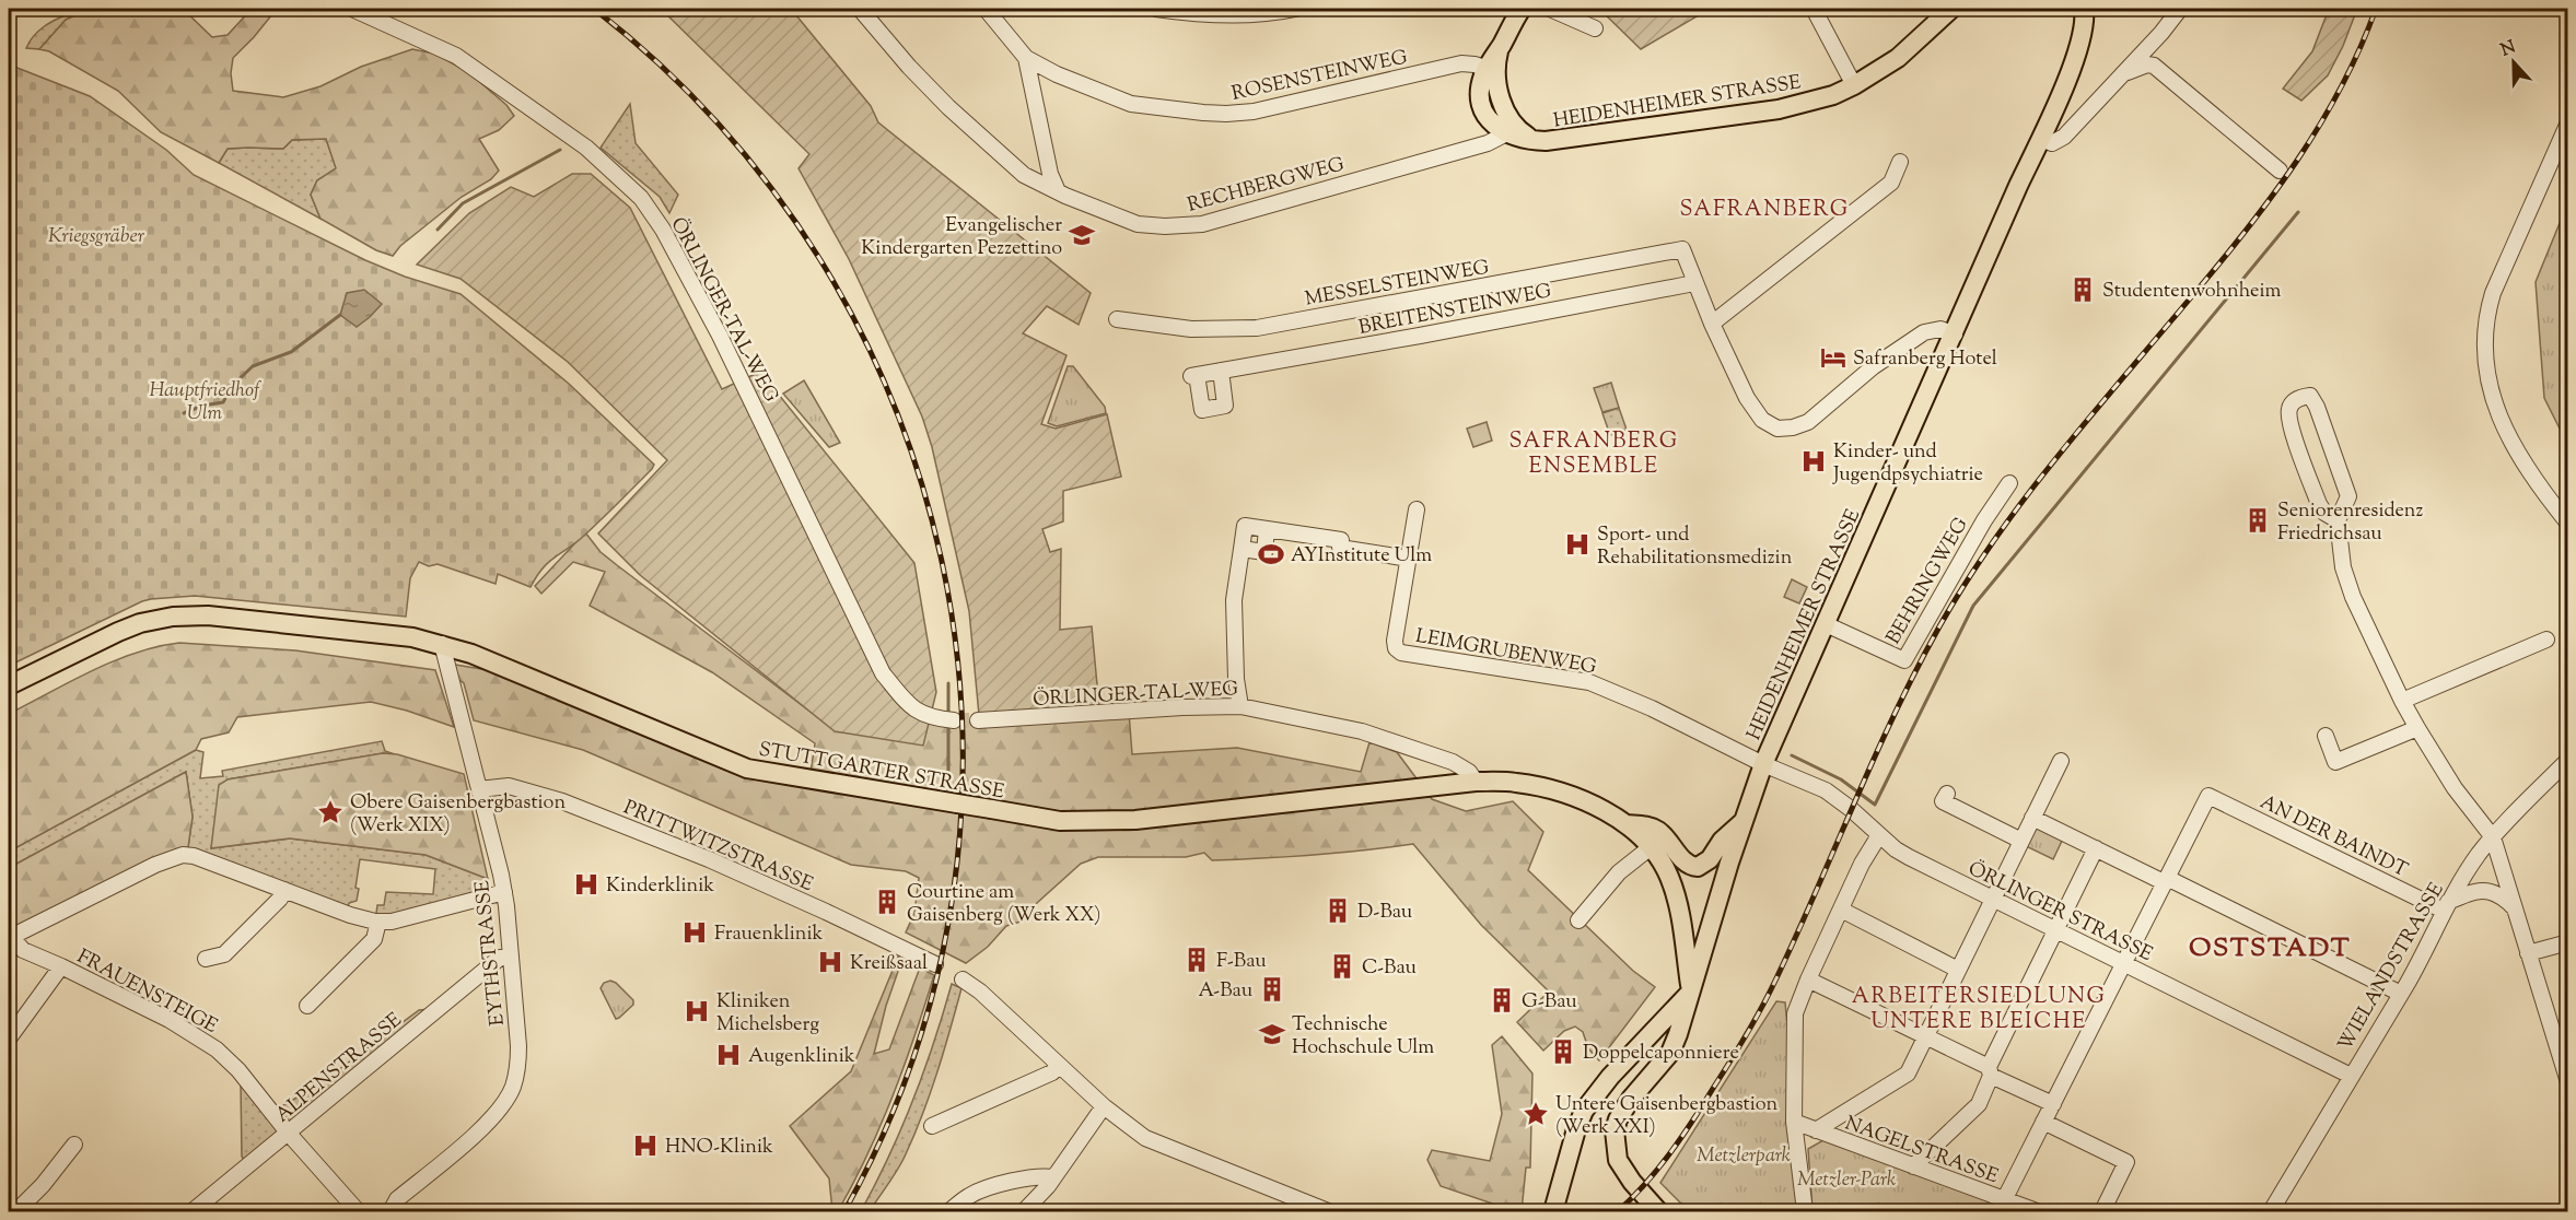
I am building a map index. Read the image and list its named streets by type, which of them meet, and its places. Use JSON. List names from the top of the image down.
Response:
{
  "streets": {
    "main road": ["HEIDENHEIMER STRASSE", "STUTTGARTER STRASSE"],
    "street": [
      "ROSENSTEINWEG",
      "RECHBERGWEG",
      "MESSELSTEINWEG",
      "BREITENSTEINWEG",
      "ÖRLINGER-TAL-WEG",
      "BEHRINGWEG",
      "LEIMGRUBENWEG",
      "AN DER BAINDT",
      "PRITTWITZSTRASSE",
      "ÖRLINGER STRASSE",
      "EYTHSTRASSE",
      "WIELANDSTRASSE",
      "FRAUENSTEIGE",
      "ALPENSTRASSE",
      "NAGELSTRASSE"
    ]
  },
  "crossings": [
    ["ROSENSTEINWEG", "HEIDENHEIMER STRASSE"],
    ["HEIDENHEIMER STRASSE", "RECHBERGWEG"],
    ["HEIDENHEIMER STRASSE", "BEHRINGWEG"],
    ["HEIDENHEIMER STRASSE", "LEIMGRUBENWEG"],
    ["HEIDENHEIMER STRASSE", "STUTTGARTER STRASSE"],
    ["HEIDENHEIMER STRASSE", "ÖRLINGER STRASSE"],
    ["MESSELSTEINWEG", "BREITENSTEINWEG"],
    ["ÖRLINGER-TAL-WEG", "STUTTGARTER STRASSE"],
    ["LEIMGRUBENWEG", "ÖRLINGER STRASSE"],
    ["STUTTGARTER STRASSE", "EYTHSTRASSE"],
    ["AN DER BAINDT", "WIELANDSTRASSE"],
    ["PRITTWITZSTRASSE", "EYTHSTRASSE"],
    ["ÖRLINGER STRASSE", "WIELANDSTRASSE"],
    ["EYTHSTRASSE", "ALPENSTRASSE"],
    ["FRAUENSTEIGE", "ALPENSTRASSE"]
  ],
  "districts": [
    "SAFRANBERG",
    "SAFRANBERG ENSEMBLE",
    "OSTSTADT",
    "ARBEITERSIEDLUNG UNTERE BLEICHE"
  ],
  "parks": [
    "Kriegsgräber",
    "Hauptfriedhof Ulm",
    "Metzlerpark",
    "Metzler-Park"
  ],
  "places": {
    "school or university": ["Evangelischer Kindergarten Pezzettino", "Technische Hochschule Ulm"],
    "building": [
      "Studentenwohnheim",
      "Seniorenresidenz Friedrichsau",
      "Courtine am Gaisenberg (Werk XX)",
      "D-Bau",
      "F-Bau",
      "C-Bau",
      "A-Bau",
      "G-Bau",
      "Doppelcaponniere"
    ],
    "hotel": ["Safranberg Hotel"],
    "hospital": [
      "Kinder- und Jugendpsychiatrie",
      "Sport- und Rehabilitationsmedizin",
      "Kinderklinik",
      "Frauenklinik",
      "Kreißsaal",
      "Kliniken Michelsberg",
      "Augenklinik",
      "HNO-Klinik"
    ],
    "sports": ["AYInstitute Ulm"],
    "place": ["Obere Gaisenbergbastion (Werk XIX)", "Untere Gaisenbergbastion (Werk XXI)"]
  },
  "north": "top"
}
